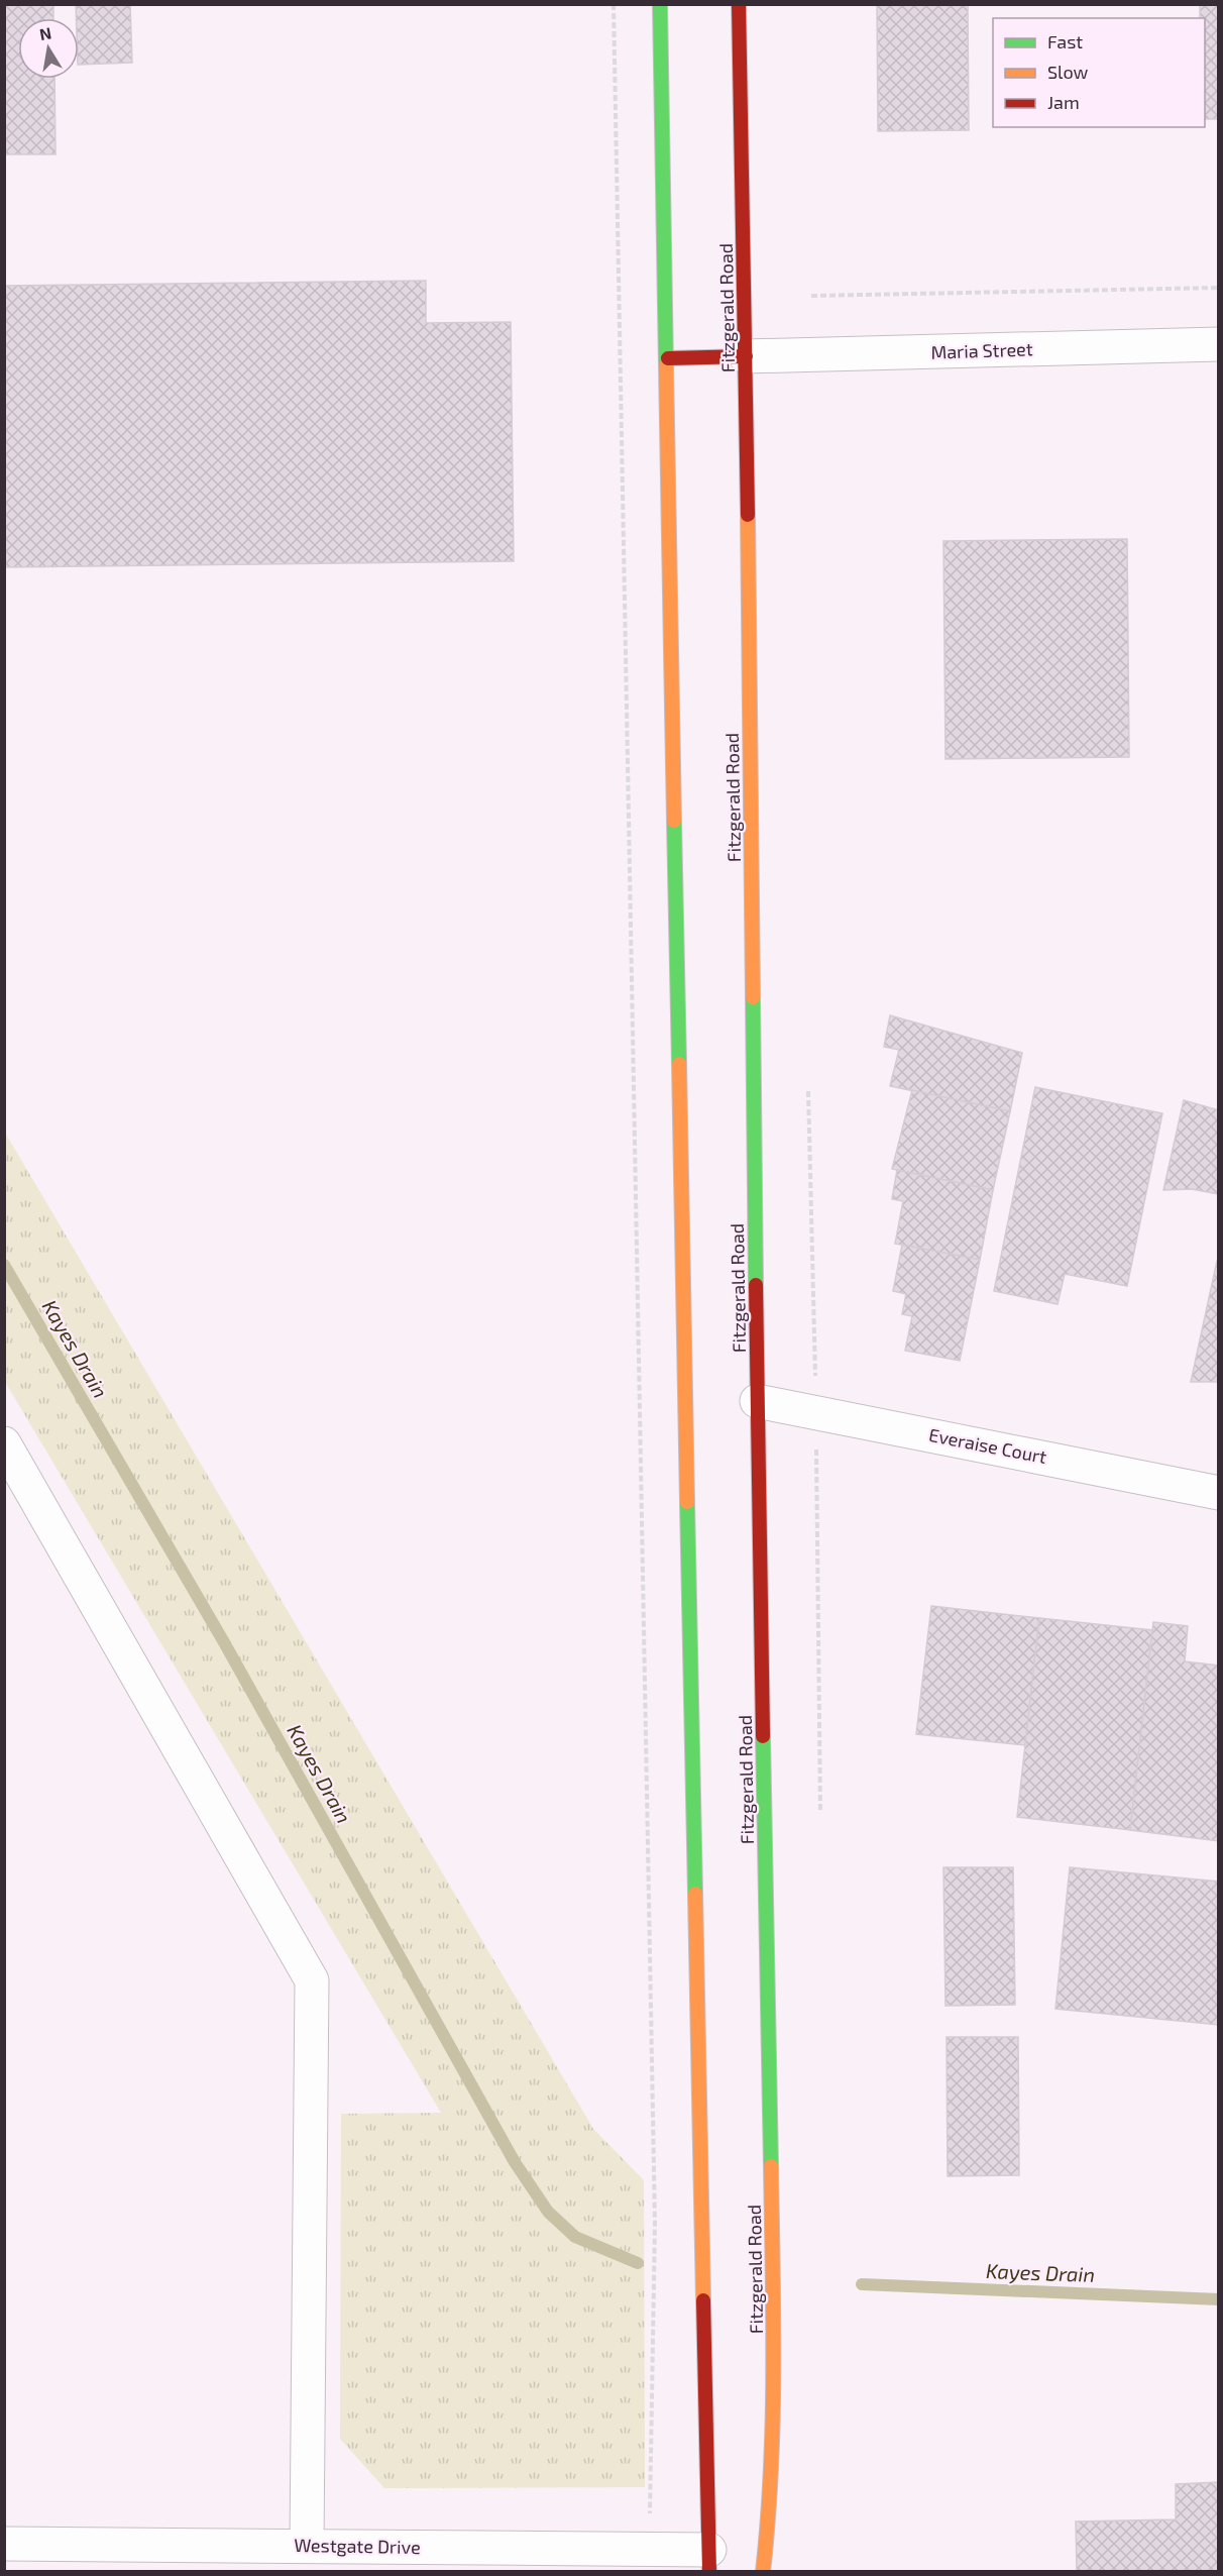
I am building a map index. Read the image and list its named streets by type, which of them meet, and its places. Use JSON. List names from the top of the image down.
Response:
{
  "streets": {
    "main road": ["Fitzgerald Road"],
    "street": ["Maria Street", "Everaise Court", "Westgate Drive"]
  },
  "crossings": [
    ["Fitzgerald Road", "Maria Street"],
    ["Fitzgerald Road", "Everaise Court"]
  ],
  "water": ["Kayes Drain"],
  "legend": ["Fast", "Slow", "Jam"],
  "north": "top"
}
